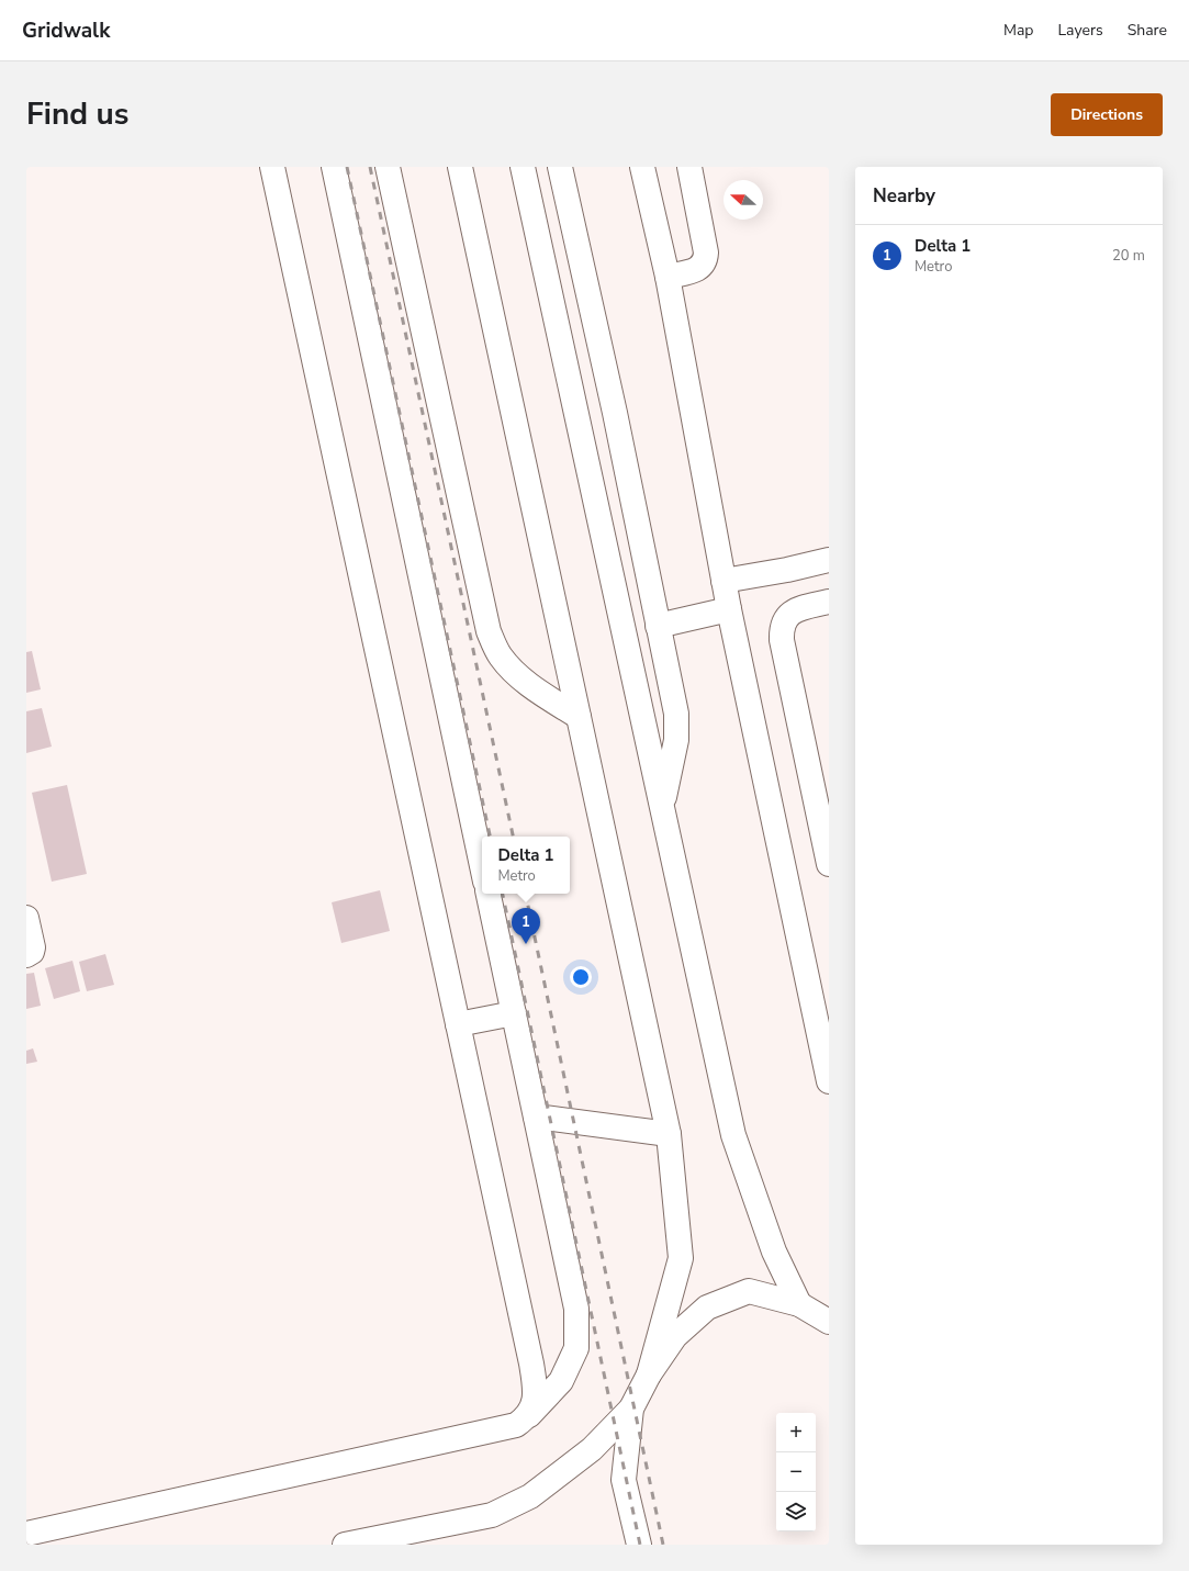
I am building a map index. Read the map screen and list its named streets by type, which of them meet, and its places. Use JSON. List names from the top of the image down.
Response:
{
  "north": "left",
  "page": {
    "header": "Gridwalk",
    "nav": ["Map", "Layers", "Share"],
    "title": "Find us",
    "buttons": "Directions",
    "heading": "Nearby",
    "list": [
      {
        "mark": "1",
        "name": "Delta 1",
        "note": "Metro",
        "value": "20 m"
      }
    ],
    "popup": ["Delta 1", "Metro"],
    "pins": "1",
    "map_buttons": ["+", "−"]
  }
}
